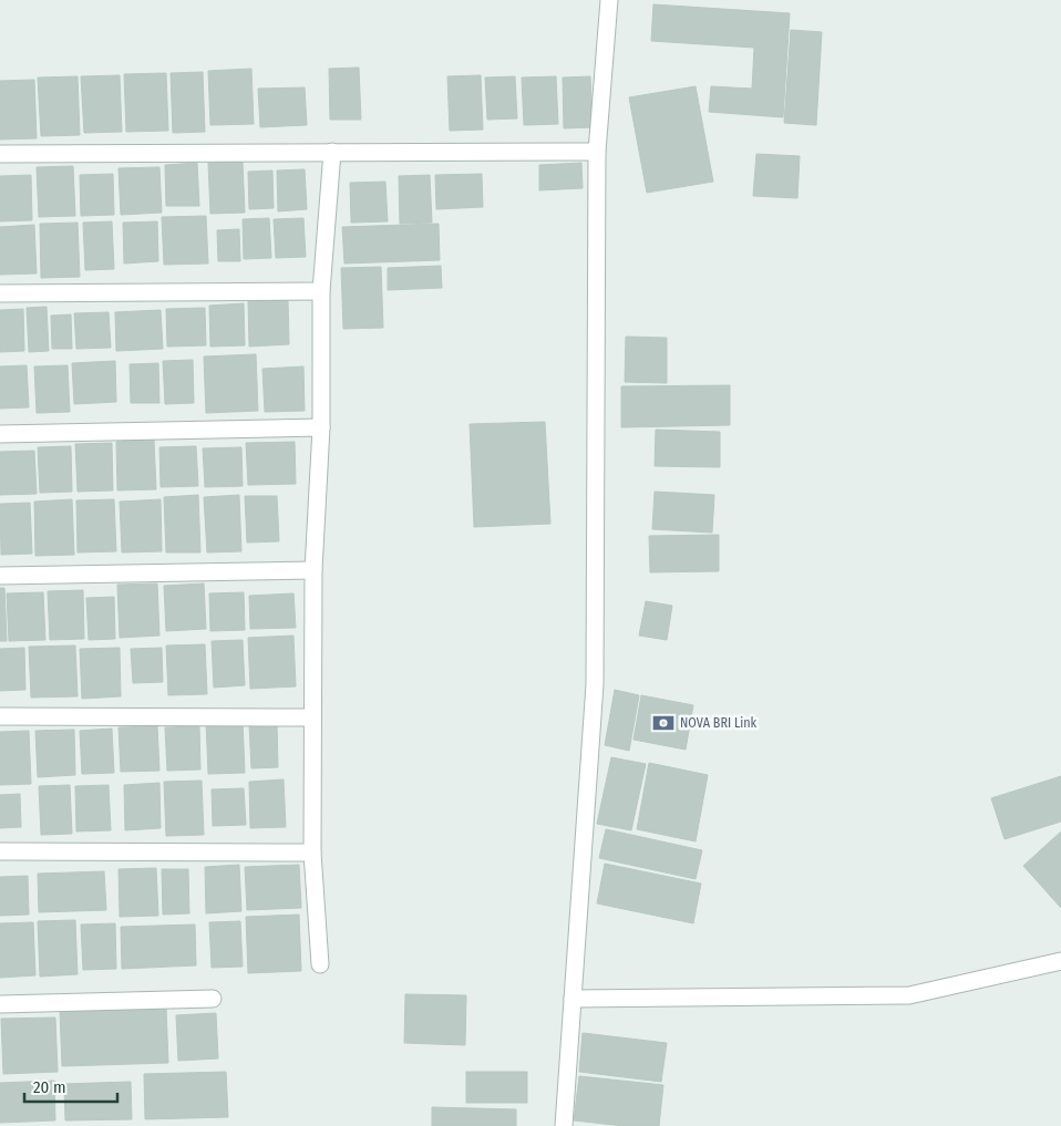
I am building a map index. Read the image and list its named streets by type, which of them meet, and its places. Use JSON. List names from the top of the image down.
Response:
{
  "places": {
    "bank": ["NOVA BRI Link"]
  },
  "scale_bar": "20 m"
}
